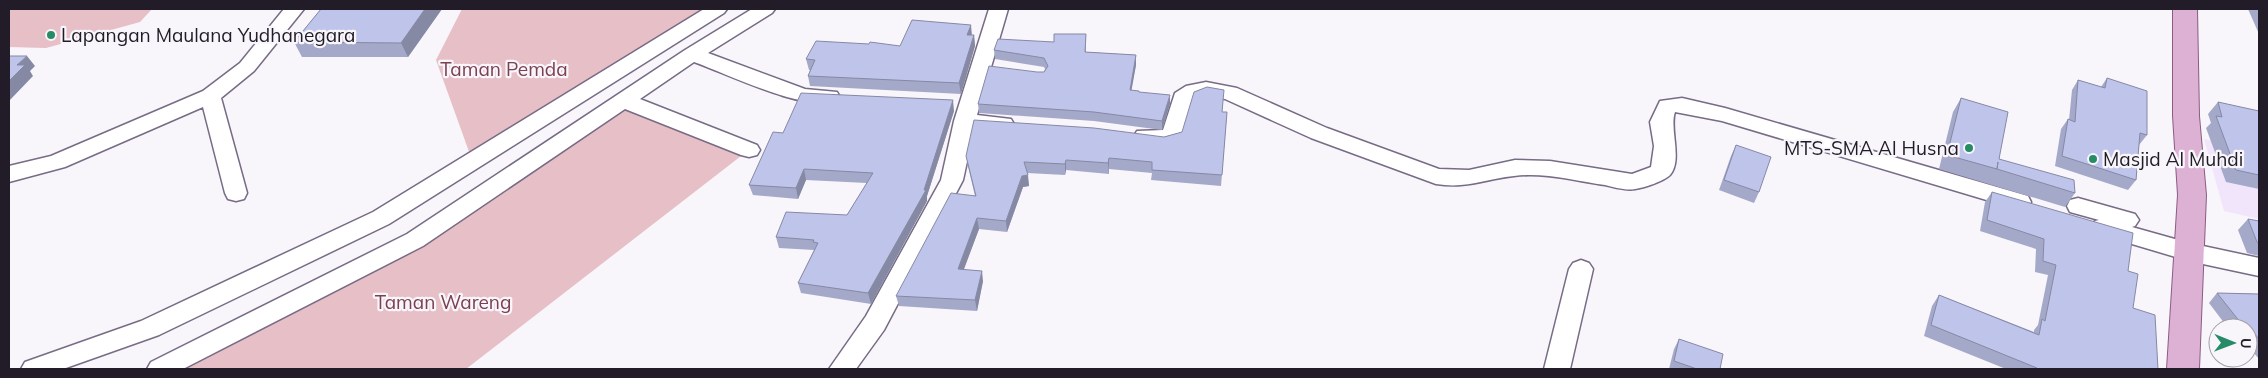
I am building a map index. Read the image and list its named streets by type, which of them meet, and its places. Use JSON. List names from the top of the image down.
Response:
{
  "parks": ["Taman Pemda", "Taman Wareng"],
  "places": ["Lapangan Maulana Yudhanegara", "MTS-SMA Al Husna", "Masjid Al Muhdi"],
  "north": "right"
}
